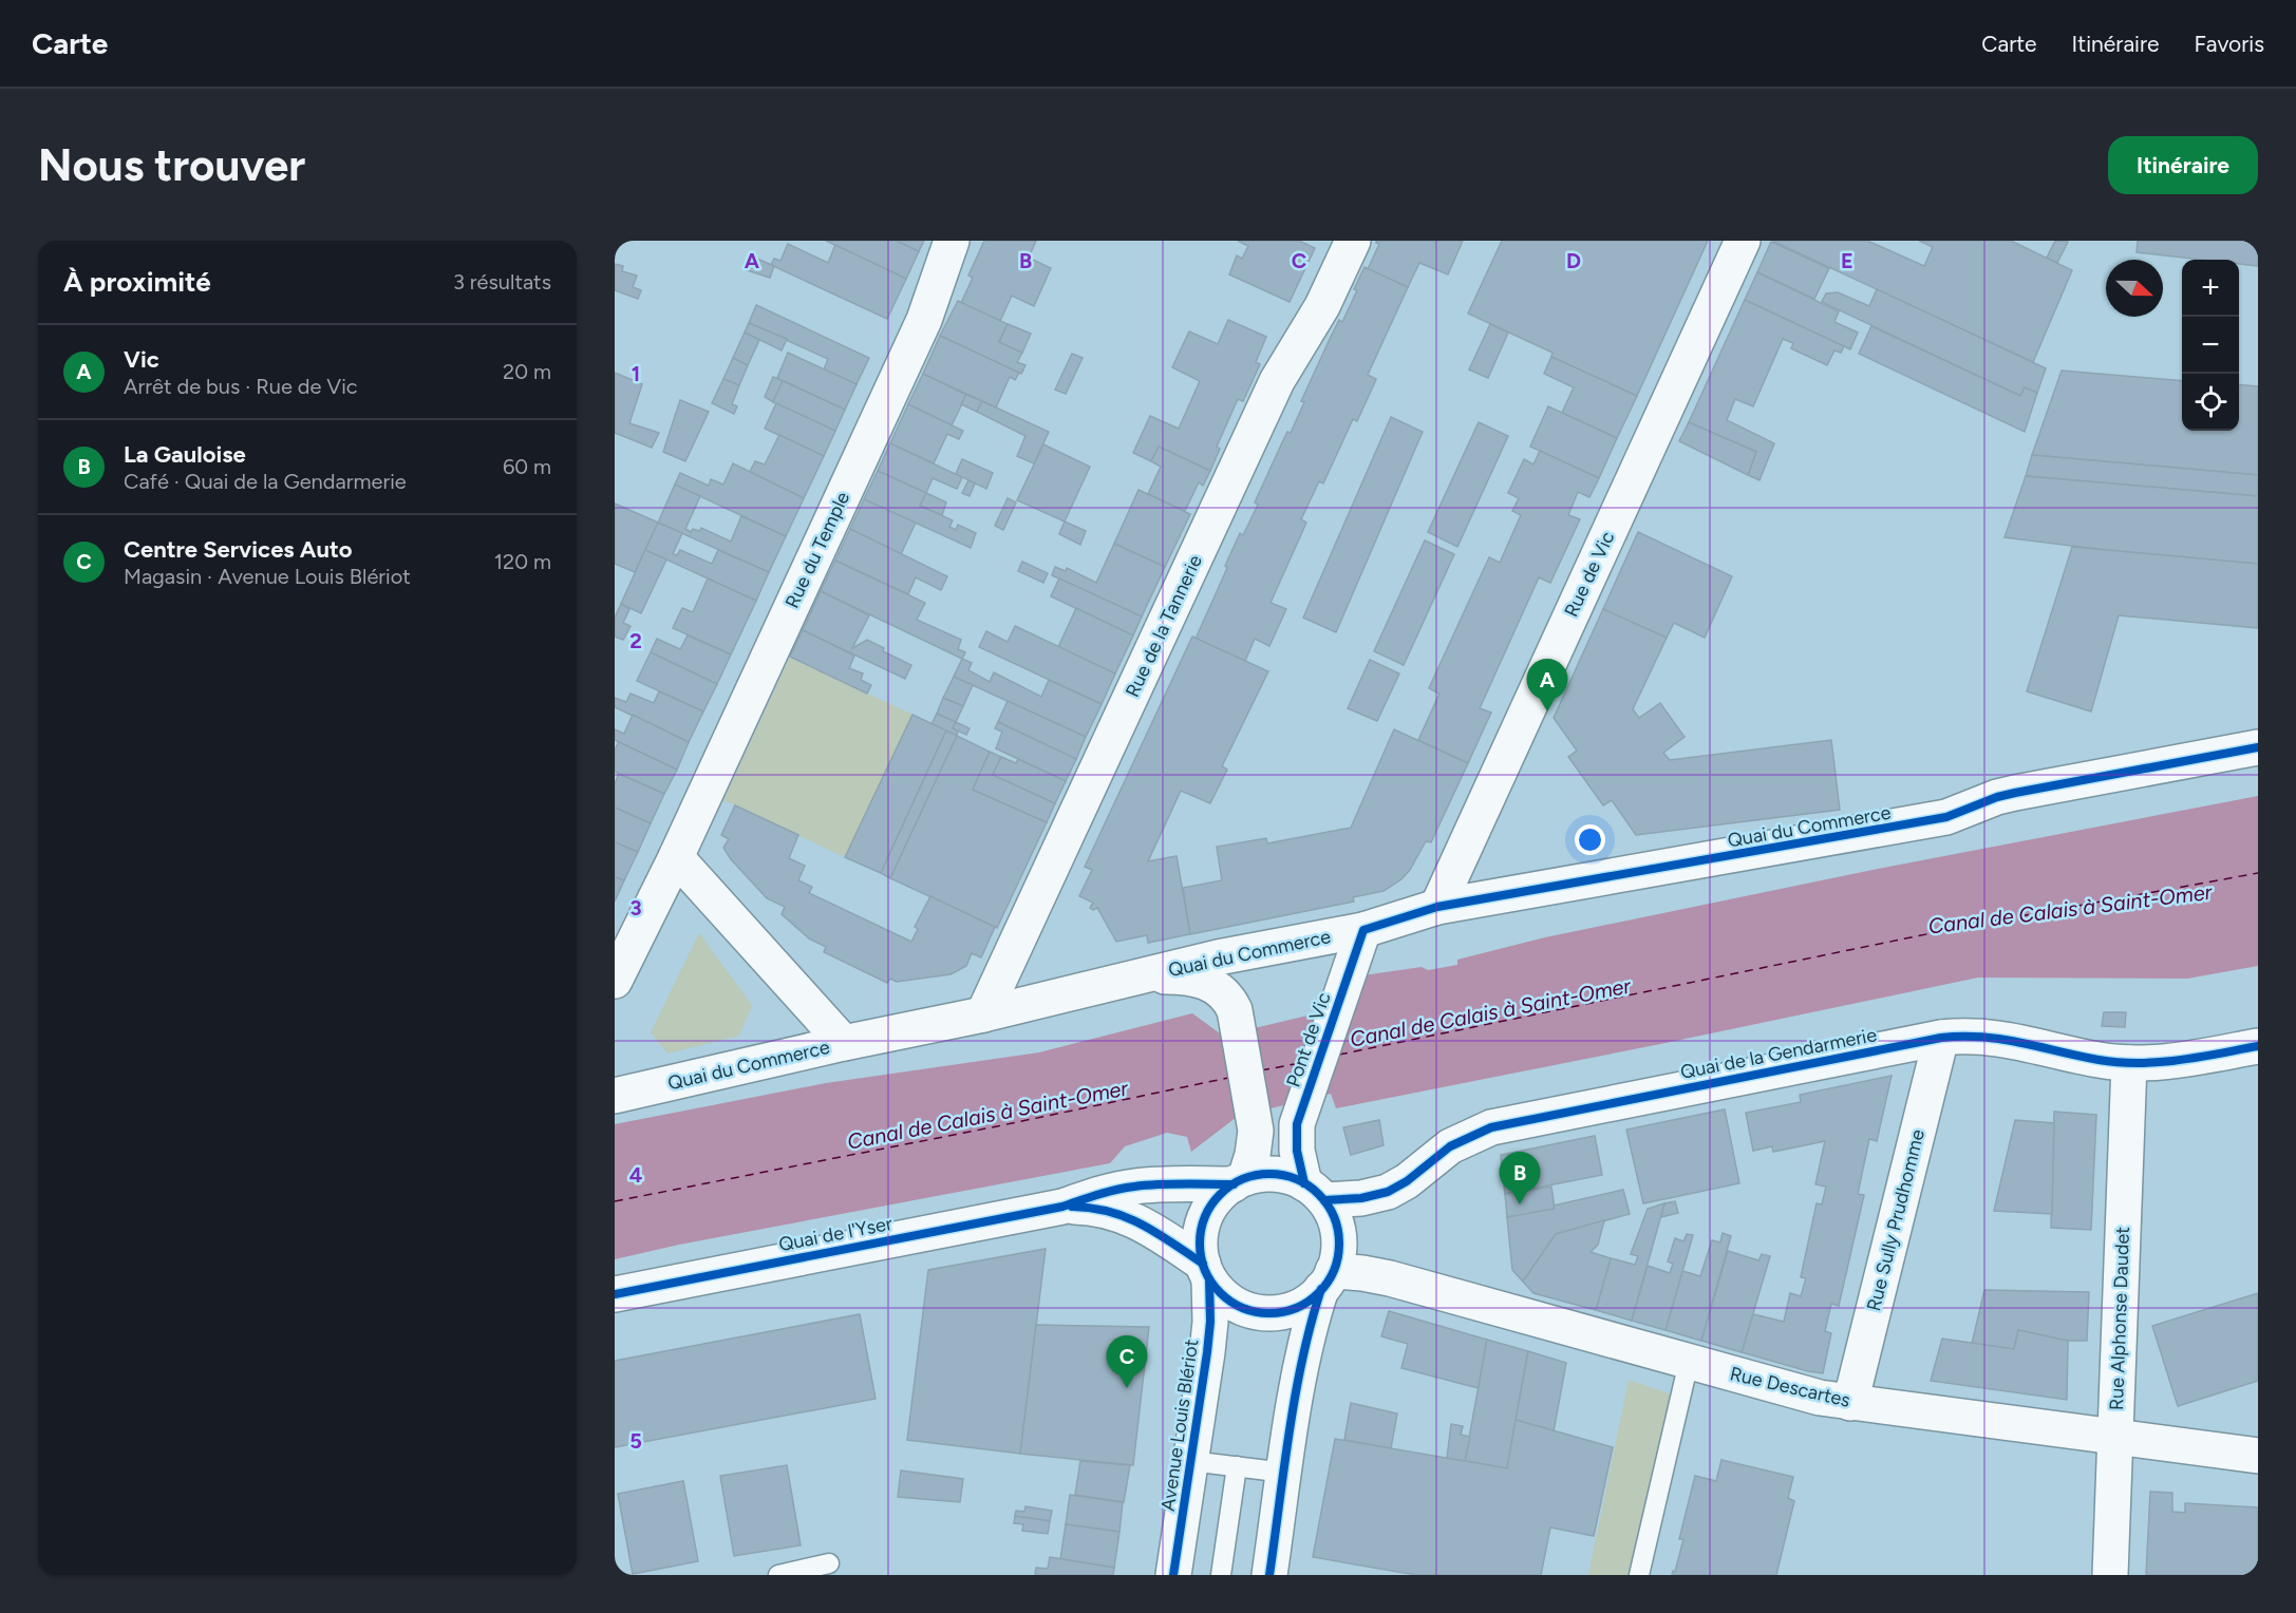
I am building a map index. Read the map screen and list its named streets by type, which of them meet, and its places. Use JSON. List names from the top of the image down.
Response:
{
  "streets": {
    "street": [
      "Rue du Temple",
      "Rue de Vic",
      "Rue de la Tannerie",
      "Quai du Commerce",
      "Pont de Vic",
      "Quai de la Gendarmerie",
      "Rue Sully Prudhomme",
      "Quai de l'Yser",
      "Rue Alphonse Daudet",
      "Rue Descartes",
      "Avenue Louis Blériot"
    ]
  },
  "crossings": [
    ["Rue de Vic", "Quai du Commerce"],
    ["Rue de la Tannerie", "Quai du Commerce"],
    ["Quai du Commerce", "Pont de Vic"],
    ["Pont de Vic", "Quai de la Gendarmerie"],
    ["Pont de Vic", "Quai de l'Yser"],
    ["Pont de Vic", "Rue Descartes"],
    ["Pont de Vic", "Avenue Louis Blériot"],
    ["Quai de la Gendarmerie", "Rue Sully Prudhomme"],
    ["Quai de la Gendarmerie", "Quai de l'Yser"],
    ["Quai de la Gendarmerie", "Rue Alphonse Daudet"],
    ["Quai de la Gendarmerie", "Rue Descartes"],
    ["Quai de la Gendarmerie", "Avenue Louis Blériot"],
    ["Rue Sully Prudhomme", "Rue Descartes"],
    ["Quai de l'Yser", "Rue Descartes"],
    ["Quai de l'Yser", "Avenue Louis Blériot"],
    ["Rue Alphonse Daudet", "Rue Descartes"],
    ["Rue Descartes", "Avenue Louis Blériot"]
  ],
  "water": ["Canal de Calais à Saint-Omer"],
  "north": "right",
  "page": {
    "header": "Carte",
    "nav": ["Carte", "Itinéraire", "Favoris"],
    "buttons": "Itinéraire",
    "title": "Nous trouver",
    "heading": ["À proximité", "3 résultats"],
    "map_buttons": ["+", "−"],
    "list": [
      {
        "mark": "A",
        "name": "Vic",
        "note": "Arrêt de bus · Rue de Vic",
        "value": "20 m"
      },
      {
        "mark": "B",
        "name": "La Gauloise",
        "note": "Café · Quai de la Gendarmerie",
        "value": "60 m"
      },
      {
        "mark": "C",
        "name": "Centre Services Auto",
        "note": "Magasin · Avenue Louis Blériot",
        "value": "120 m"
      }
    ],
    "pins": ["A", "B", "C"]
  },
  "grid": {
    "columns": [
      "A",
      "B",
      "C",
      "D",
      "E"
    ],
    "rows": [
      "1",
      "2",
      "3",
      "4",
      "5"
    ]
  }
}
